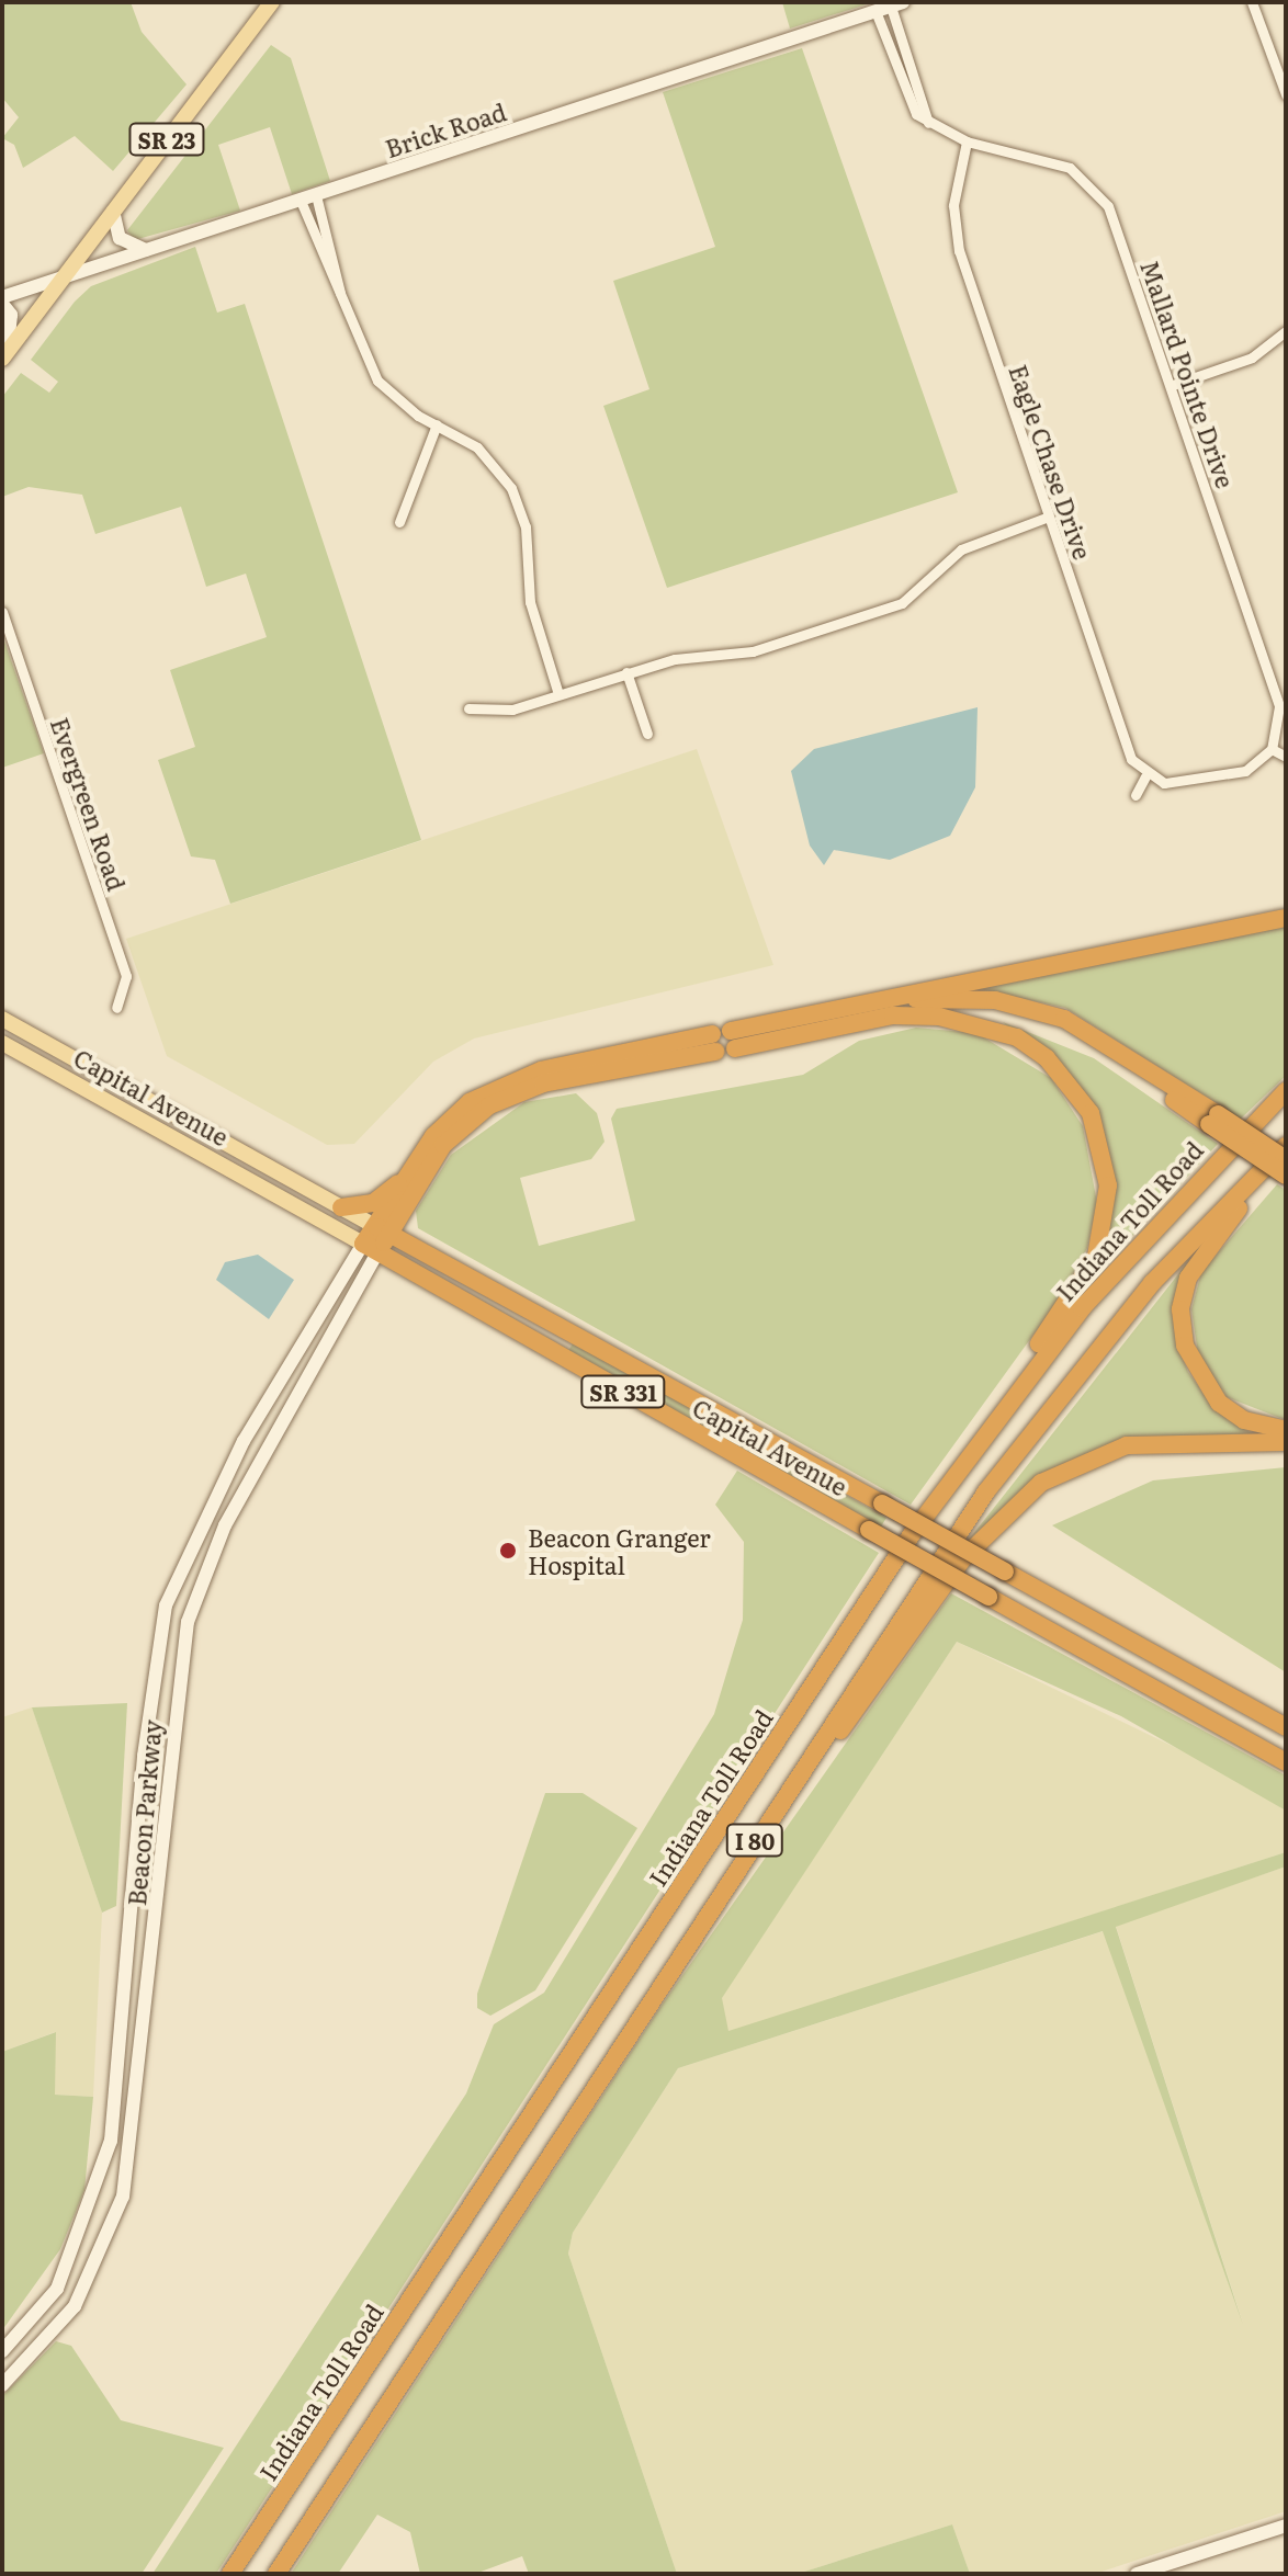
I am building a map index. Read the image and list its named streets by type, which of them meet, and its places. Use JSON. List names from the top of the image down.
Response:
{
  "streets": {
    "highway": [
      "Capital Avenue",
      "Indiana Toll Road",
      "SR 331",
      "I 80"
    ],
    "main road": ["SR 23"],
    "street": [
      "Brick Road",
      "Mallard Pointe Drive",
      "Eagle Chase Drive",
      "Evergreen Road",
      "Beacon Parkway"
    ]
  },
  "crossings": [
    ["Brick Road", "SR 23"],
    ["Brick Road", "Mallard Pointe Drive"],
    ["Mallard Pointe Drive", "Eagle Chase Drive"],
    ["Capital Avenue", "Beacon Parkway"]
  ],
  "places": ["Beacon Granger Hospital"]
}
